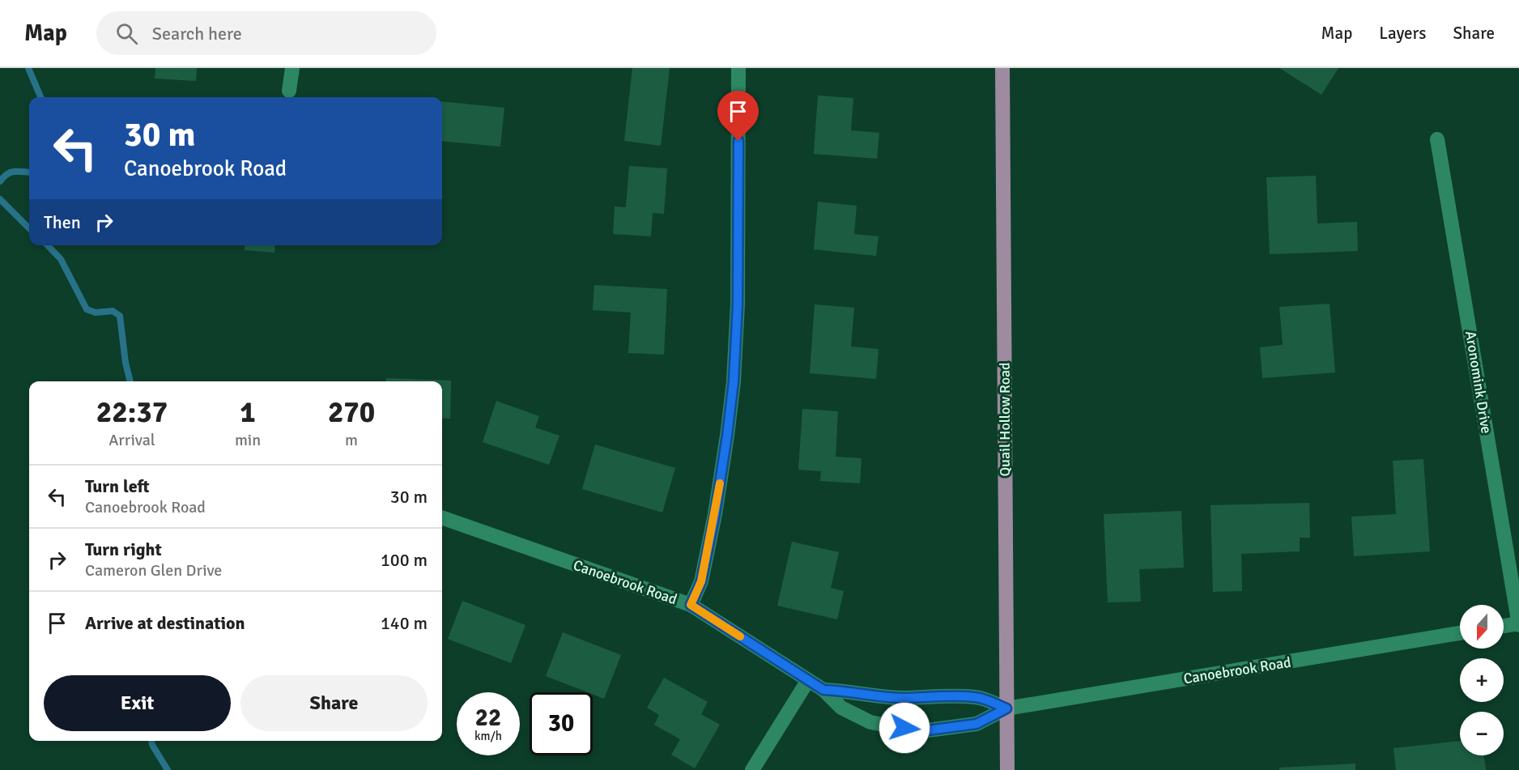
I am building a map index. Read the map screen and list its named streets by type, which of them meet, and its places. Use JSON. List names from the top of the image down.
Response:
{
  "streets": {
    "main road": ["Quail Hollow Road"],
    "street": ["Aronomink Drive", "Canoebrook Road"]
  },
  "crossings": [
    ["Quail Hollow Road", "Canoebrook Road"]
  ],
  "north": "bottom",
  "page": {
    "header": "Map",
    "search": "Search here",
    "nav": ["Map", "Layers", "Share"],
    "turn": ["30 m", "Canoebrook Road"],
    "then": "Then",
    "eta": [
      "22:37",
      "Arrival",
      "1",
      "min",
      "270",
      "m"
    ],
    "list": [
      {
        "name": "Turn left",
        "note": "Canoebrook Road",
        "value": "30 m"
      },
      {
        "name": "Turn right",
        "note": "Cameron Glen Drive",
        "value": "100 m"
      },
      {
        "name": "Arrive at destination",
        "value": "140 m"
      }
    ],
    "map_buttons": ["+", "−"],
    "buttons": ["Exit", "Share"],
    "speed": "22 km/h",
    "limit": "30"
  }
}
